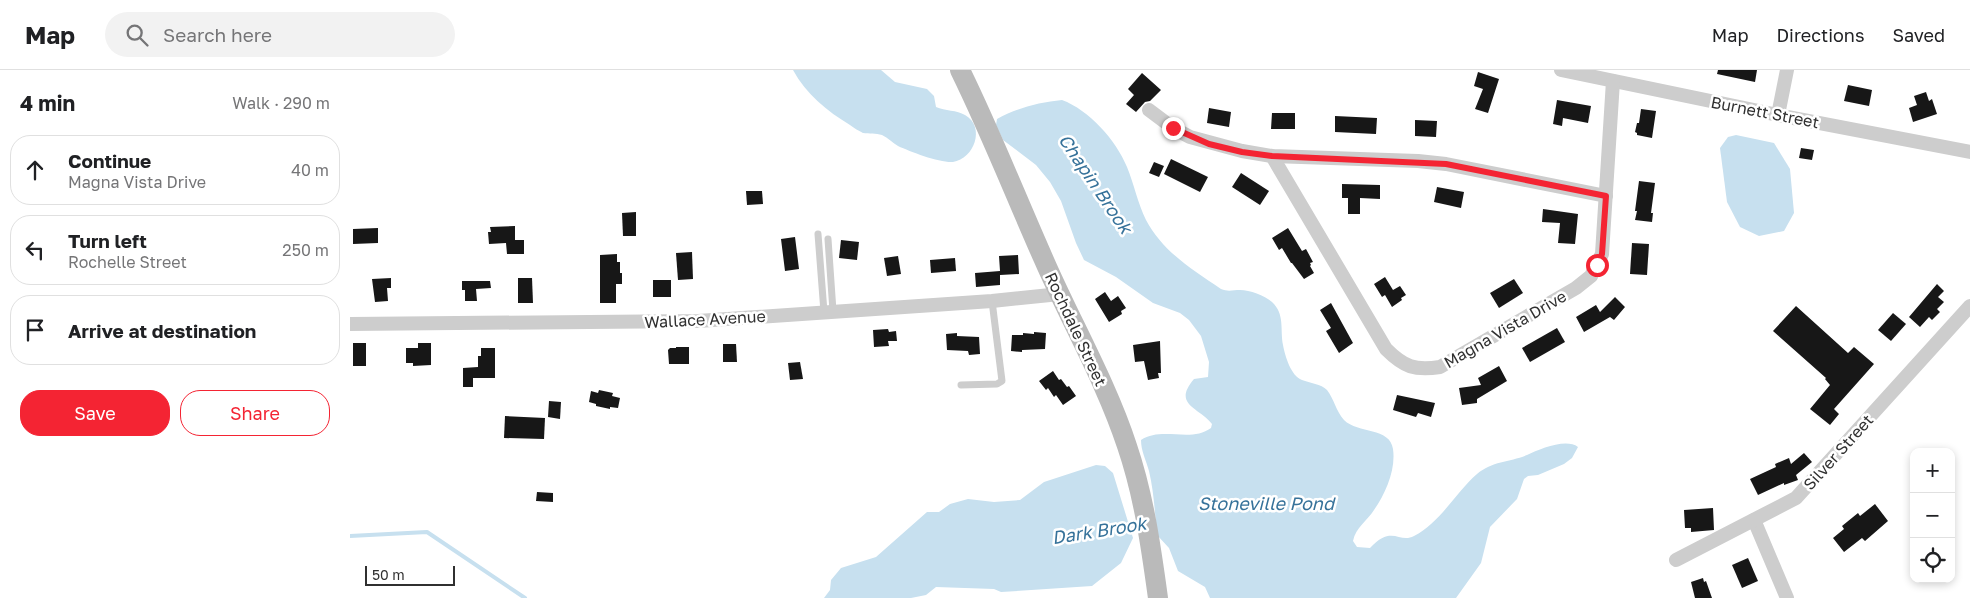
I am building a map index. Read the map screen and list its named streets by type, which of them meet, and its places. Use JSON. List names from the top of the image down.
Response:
{
  "streets": {
    "street": [
      "Burnett Street",
      "Wallace Avenue",
      "Rochdale Street",
      "Magna Vista Drive",
      "Silver Street"
    ]
  },
  "crossings": [
    ["Burnett Street", "Magna Vista Drive"],
    ["Wallace Avenue", "Rochdale Street"]
  ],
  "water": ["Chapin Brook", "Stoneville Pond", "Dark Brook"],
  "scale_bar": "50 m",
  "page": {
    "header": "Map",
    "search": "Search here",
    "nav": ["Map", "Directions", "Saved"],
    "heading": ["4 min", "Walk · 290 m"],
    "list": [
      ["Continue", "Magna Vista Drive", "40 m"],
      ["Turn left", "Rochelle Street", "250 m"],
      "Arrive at destination"
    ],
    "buttons": ["Save", "Share"],
    "map_buttons": ["+", "−"],
    "scale": "50 m"
  }
}
